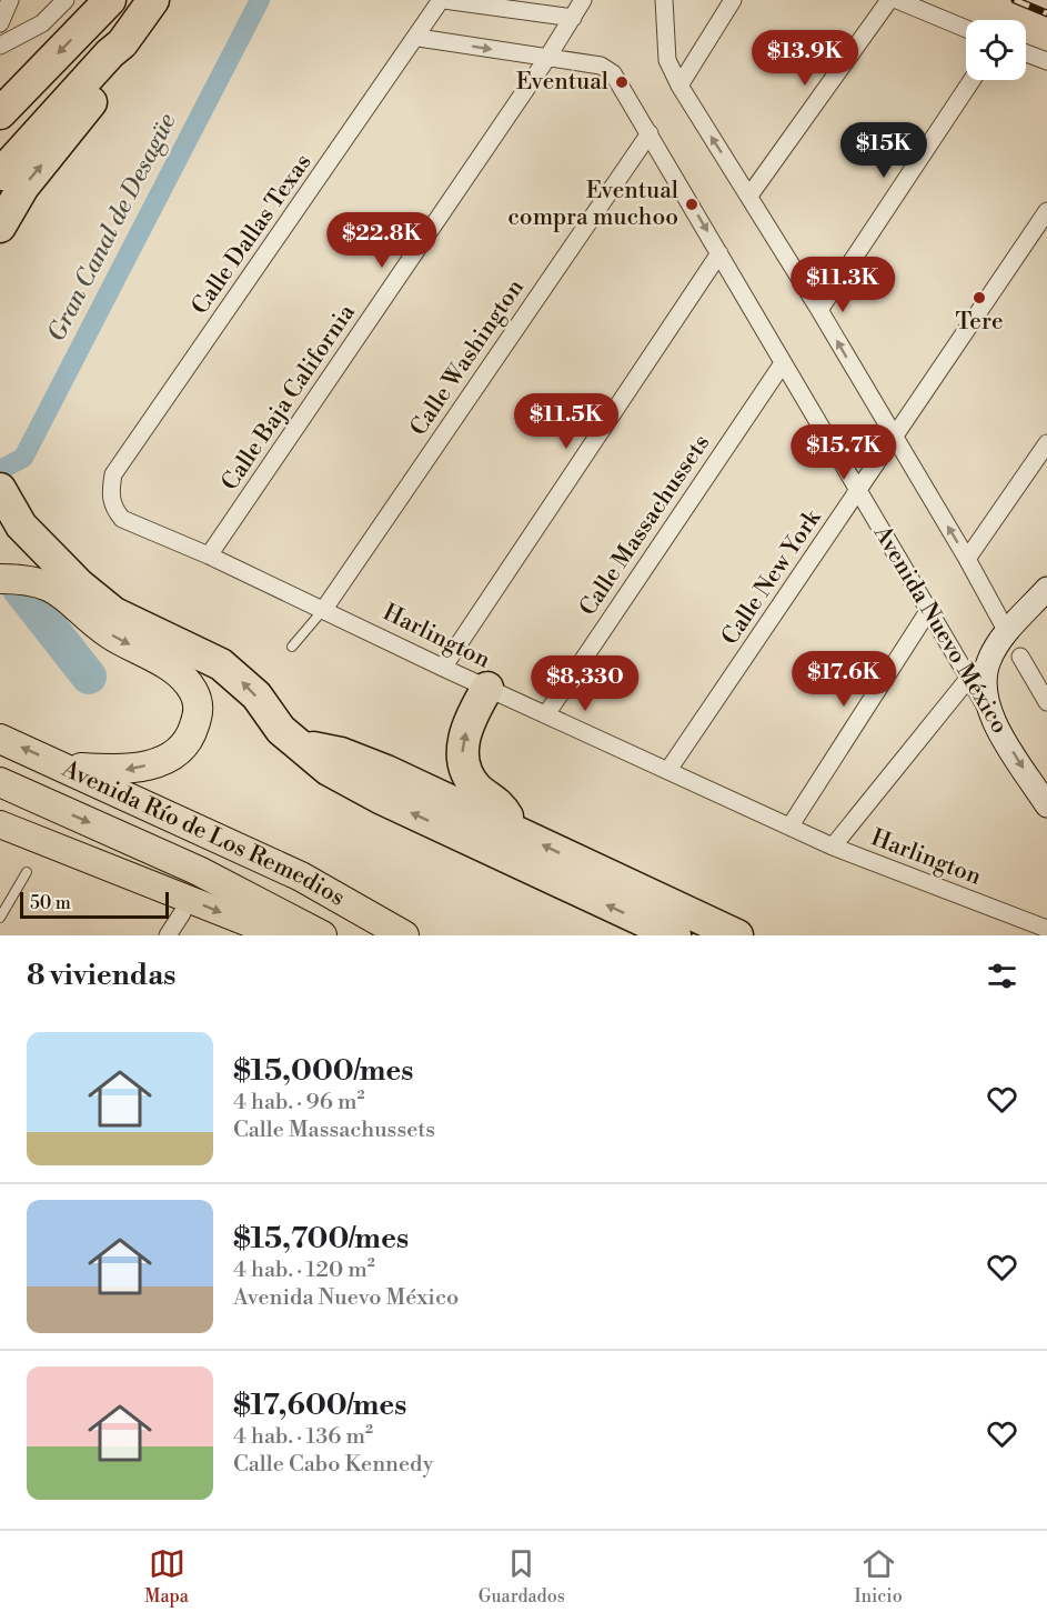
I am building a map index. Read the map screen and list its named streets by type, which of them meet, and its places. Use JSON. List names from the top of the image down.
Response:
{
  "streets": {
    "highway": ["Avenida Río de Los Remedios"],
    "main road": ["Avenida Nuevo México"],
    "street": [
      "Calle Dallas Texas",
      "Calle Washington",
      "Calle Baja California",
      "Calle Massachussets",
      "Calle New York",
      "Harlington"
    ]
  },
  "crossings": [
    ["Calle Dallas Texas", "Avenida Nuevo México"],
    ["Calle Dallas Texas", "Harlington"],
    ["Calle Washington", "Avenida Nuevo México"],
    ["Calle Washington", "Harlington"],
    ["Calle Baja California", "Avenida Nuevo México"],
    ["Calle Baja California", "Harlington"],
    ["Calle Massachussets", "Avenida Nuevo México"],
    ["Calle Massachussets", "Harlington"],
    ["Calle New York", "Avenida Nuevo México"],
    ["Calle New York", "Harlington"]
  ],
  "water": ["Gran Canal de Desagüe"],
  "places": ["Eventual", "Eventual compra muchoo", "Tere"],
  "scale_bar": "50 m",
  "page": {
    "price": [
      "$13.9K",
      "$15K",
      "$22.8K",
      "$11.3K",
      "$11.5K",
      "$15.7K",
      "$17.6K",
      "$8,330"
    ],
    "scale": "50 m",
    "heading": "8 viviendas",
    "list": [
      {
        "name": "$15,000/mes",
        "note": "4 hab. · 96 m² · Calle Massachussets"
      },
      {
        "name": "$15,700/mes",
        "note": "4 hab. · 120 m² · Avenida Nuevo México"
      },
      {
        "name": "$17,600/mes",
        "note": "4 hab. · 136 m² · Calle Cabo Kennedy"
      }
    ],
    "tabs": ["Mapa", "Guardados", "Inicio"]
  }
}
